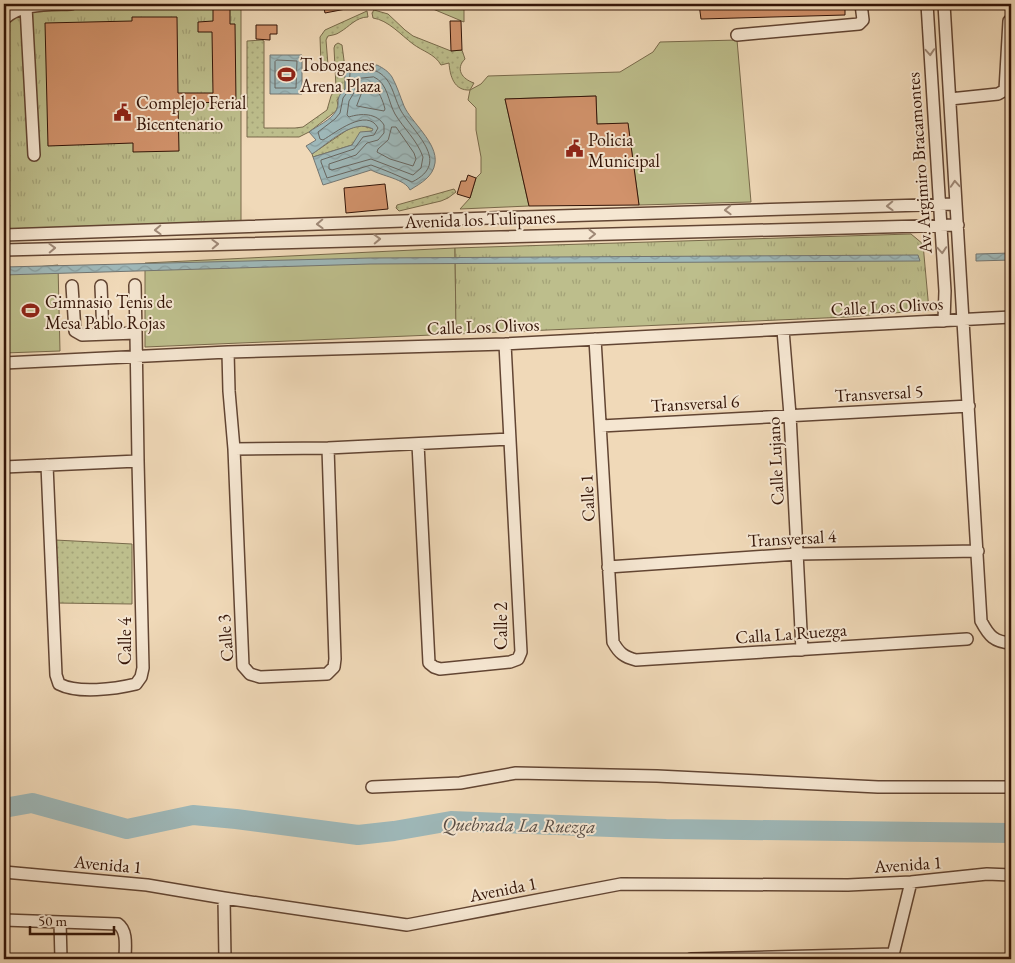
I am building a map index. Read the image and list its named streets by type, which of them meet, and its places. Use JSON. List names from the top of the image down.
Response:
{
  "streets": {
    "street": [
      "Av. Argimiro Bracamontes",
      "Avenida los Tulipanes",
      "Calle Los Olivos",
      "Transversal 5",
      "Transversal 6",
      "Calle Lujano",
      "Calle 1",
      "Transversal 4",
      "Calle 2",
      "Calla La Ruezga",
      "Calle 3",
      "Calle 4",
      "Avenida 1"
    ]
  },
  "crossings": [
    ["Av. Argimiro Bracamontes", "Avenida los Tulipanes"],
    ["Av. Argimiro Bracamontes", "Calle Los Olivos"],
    ["Calle Los Olivos", "Calle Lujano"],
    ["Calle Los Olivos", "Calle 1"],
    ["Calle Los Olivos", "Calle 2"],
    ["Calle Los Olivos", "Calle 3"],
    ["Calle Los Olivos", "Calle 4"],
    ["Transversal 5", "Transversal 6"],
    ["Transversal 5", "Calle Lujano"],
    ["Transversal 6", "Calle Lujano"],
    ["Transversal 6", "Calle 1"],
    ["Calle Lujano", "Transversal 4"],
    ["Calle Lujano", "Calla La Ruezga"],
    ["Calle 1", "Transversal 4"],
    ["Calle 1", "Calla La Ruezga"]
  ],
  "water": ["Quebrada La Ruezga"],
  "places": {
    "sports": ["Toboganes Arena Plaza", "Gimnasio Tenis de Mesa Pablo Rojas"],
    "public building": ["Complejo Ferial Bicentenario", "Policia Municipal"]
  },
  "scale_bar": "50 m"
}
